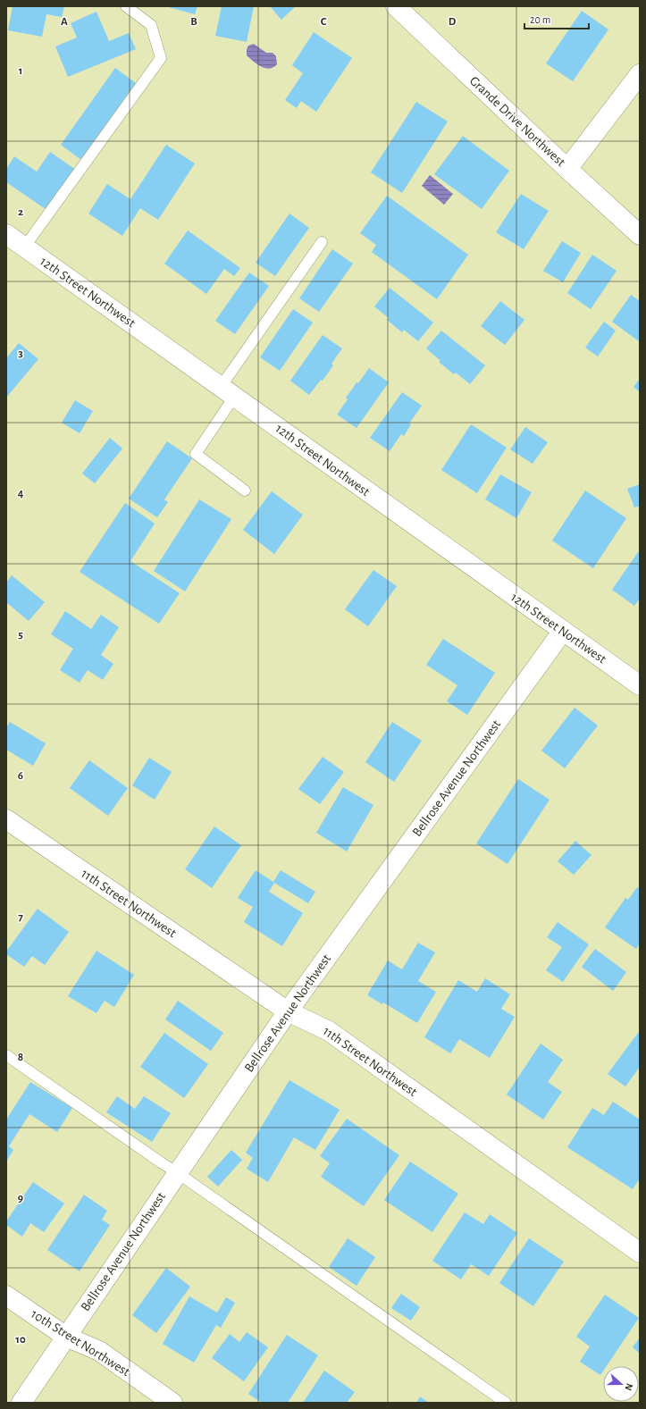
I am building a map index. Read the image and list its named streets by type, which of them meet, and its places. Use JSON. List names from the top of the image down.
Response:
{
  "streets": {
    "street": [
      "Grande Drive Northwest",
      "12th Street Northwest",
      "Bellrose Avenue Northwest",
      "11th Street Northwest",
      "10th Street Northwest"
    ]
  },
  "crossings": [
    ["12th Street Northwest", "Bellrose Avenue Northwest"],
    ["Bellrose Avenue Northwest", "11th Street Northwest"],
    ["Bellrose Avenue Northwest", "10th Street Northwest"]
  ],
  "scale_bar": "20 m",
  "north": "right",
  "grid": {
    "columns": [
      "A",
      "B",
      "C",
      "D"
    ],
    "rows": [
      "1",
      "2",
      "3",
      "4",
      "5",
      "6",
      "7",
      "8",
      "9",
      "10"
    ]
  }
}
